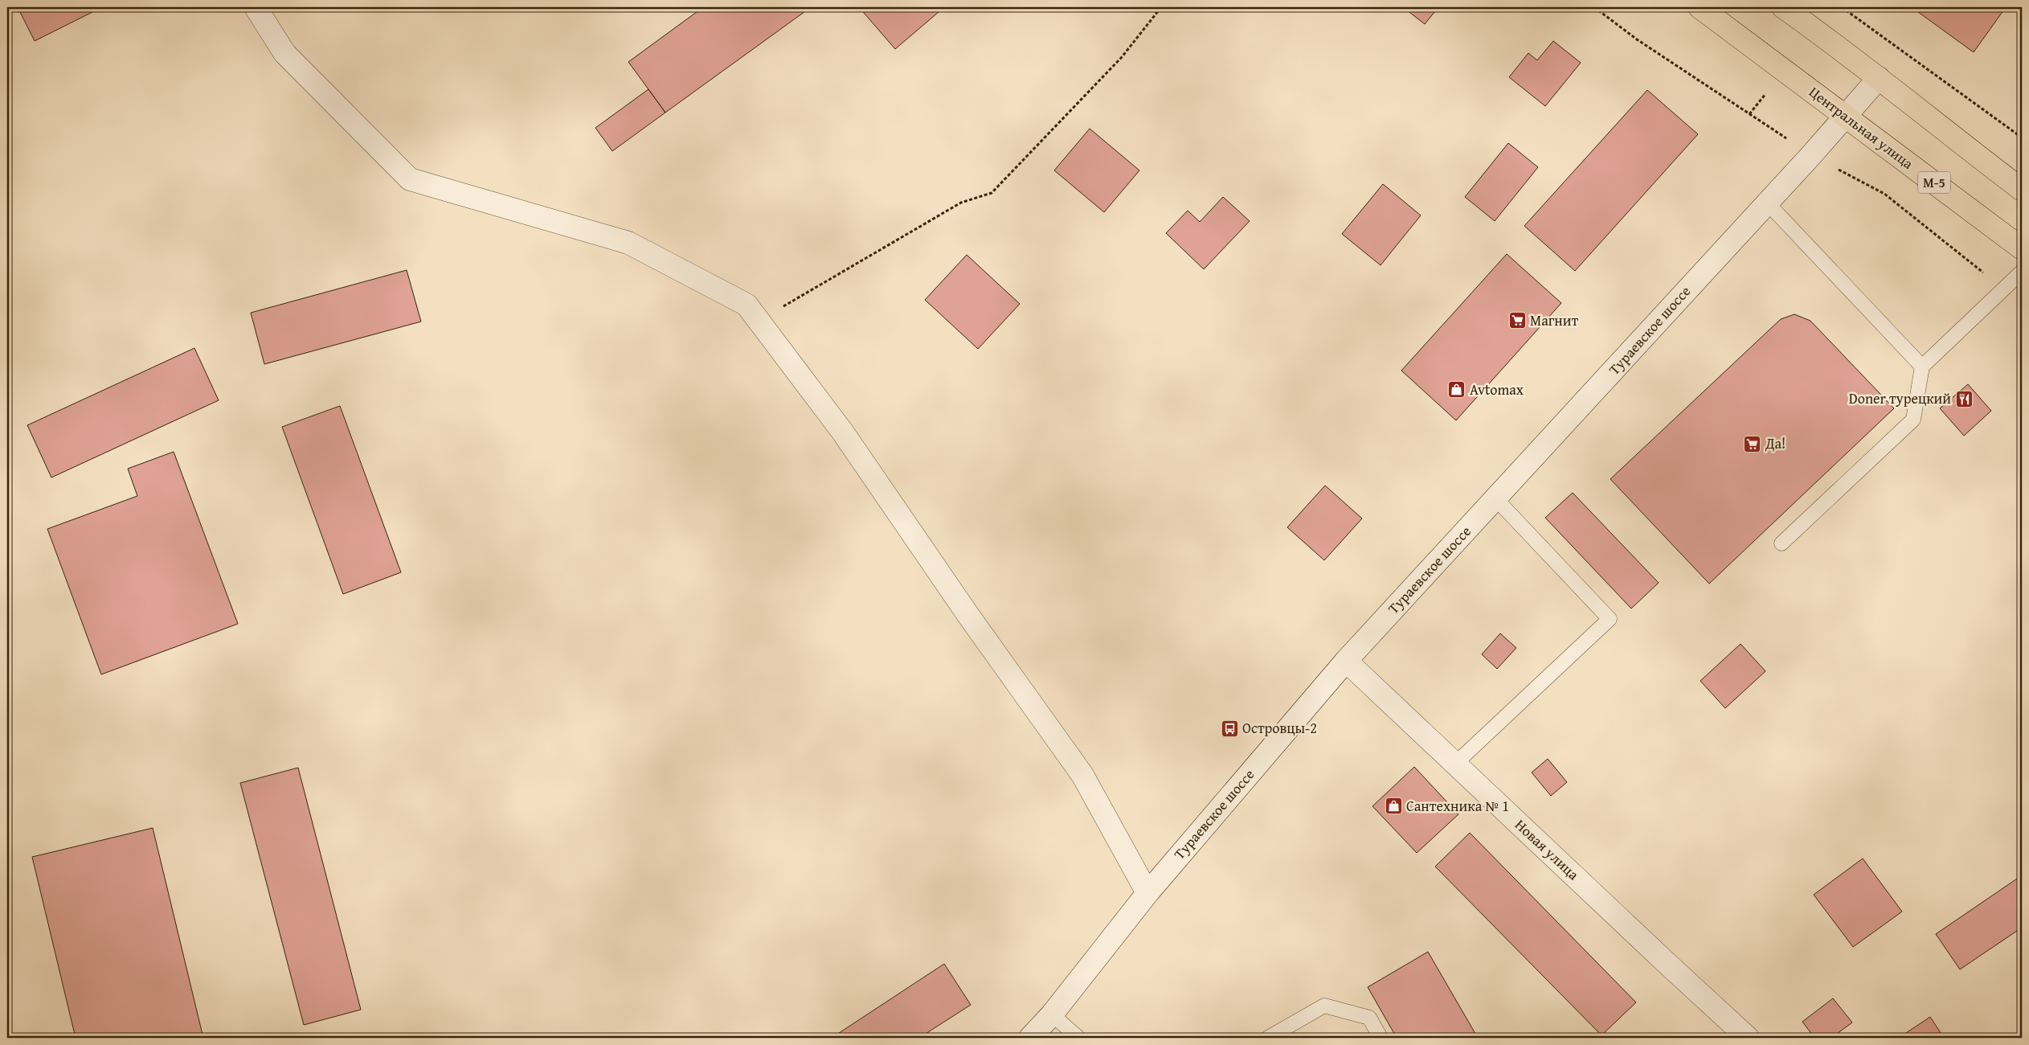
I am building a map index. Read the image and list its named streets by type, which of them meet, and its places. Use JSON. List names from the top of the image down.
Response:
{
  "streets": {
    "main road": ["Центральная улица", "М-5"],
    "street": ["Тураевское шоссе", "Новая улица"]
  },
  "crossings": [
    ["Центральная улица", "Тураевское шоссе"],
    ["Тураевское шоссе", "Новая улица"]
  ],
  "places": {
    "supermarket": ["Магнит", "Да!"],
    "shop": ["Avtomax", "Сантехника № 1"],
    "restaurant": ["Doner турецкий"],
    "bus stop": ["Островцы-2"]
  }
}
